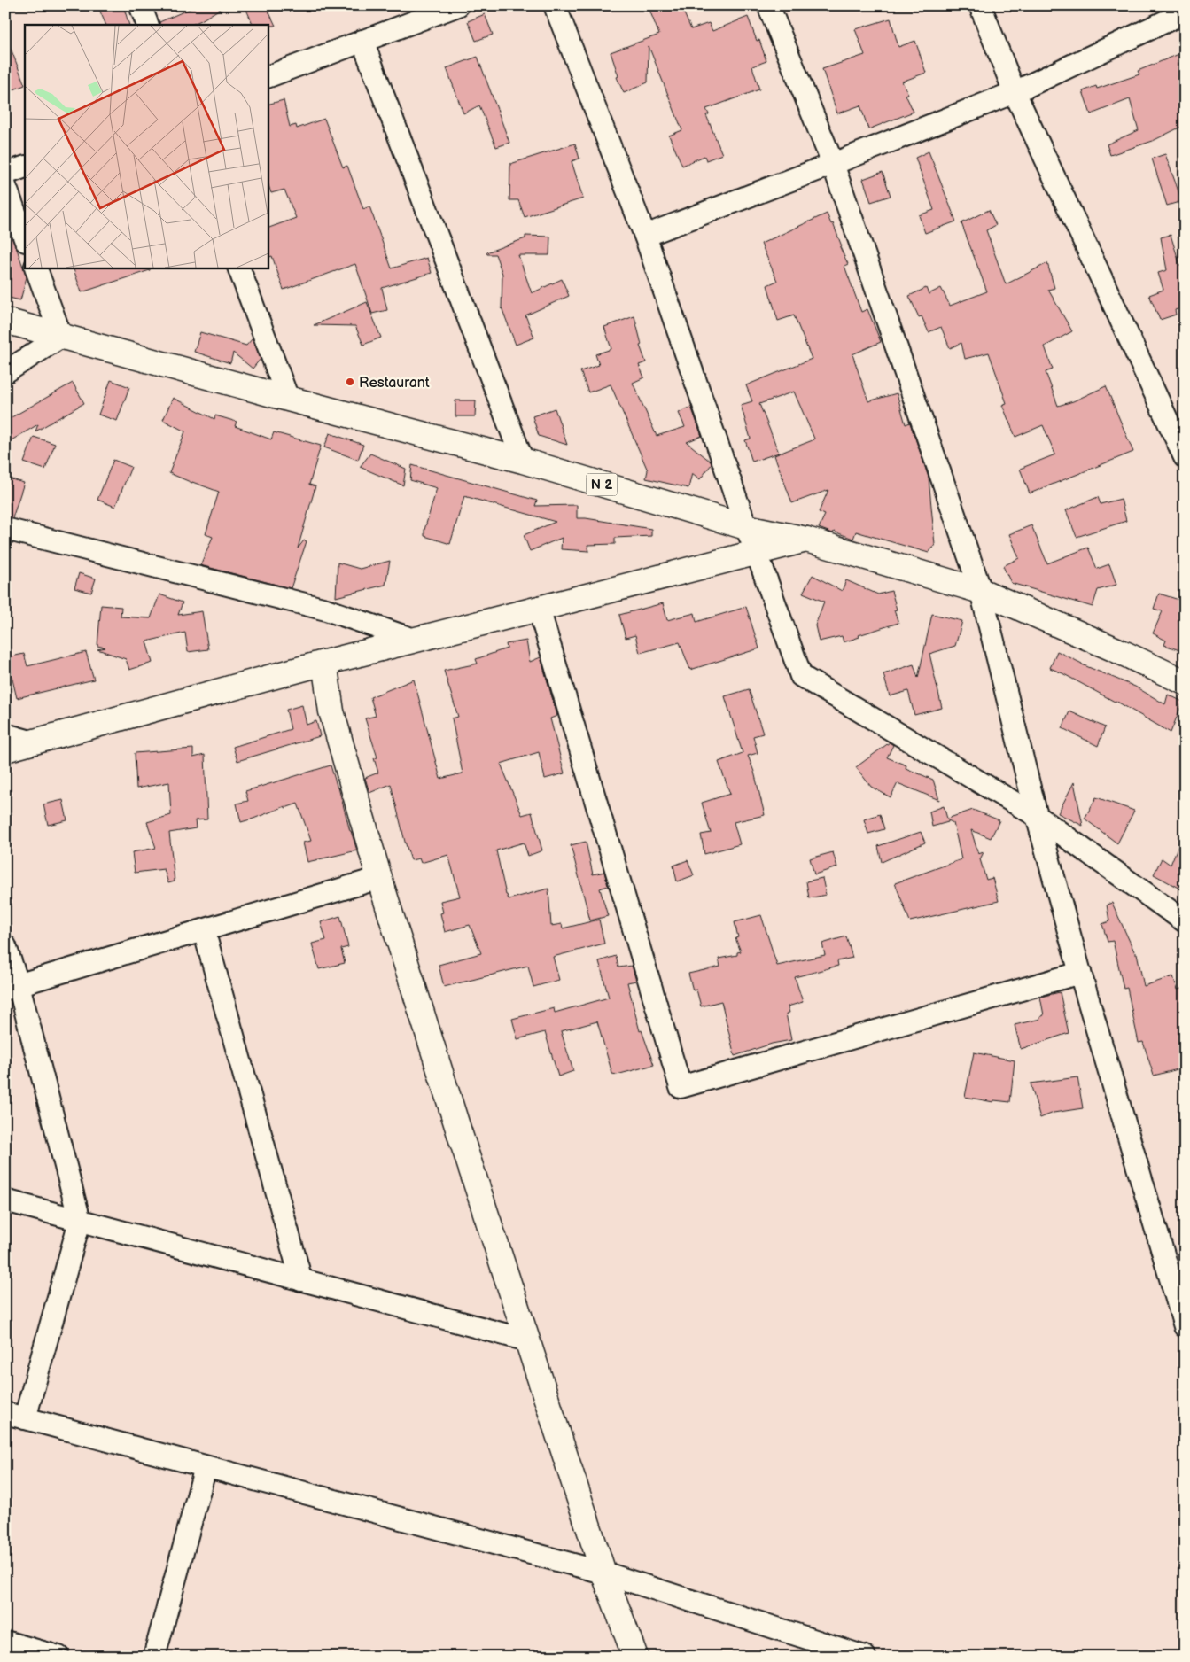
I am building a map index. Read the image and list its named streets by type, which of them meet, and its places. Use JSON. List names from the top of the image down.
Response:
{
  "streets": {
    "street": ["N 2"]
  },
  "places": ["Restaurant"]
}
